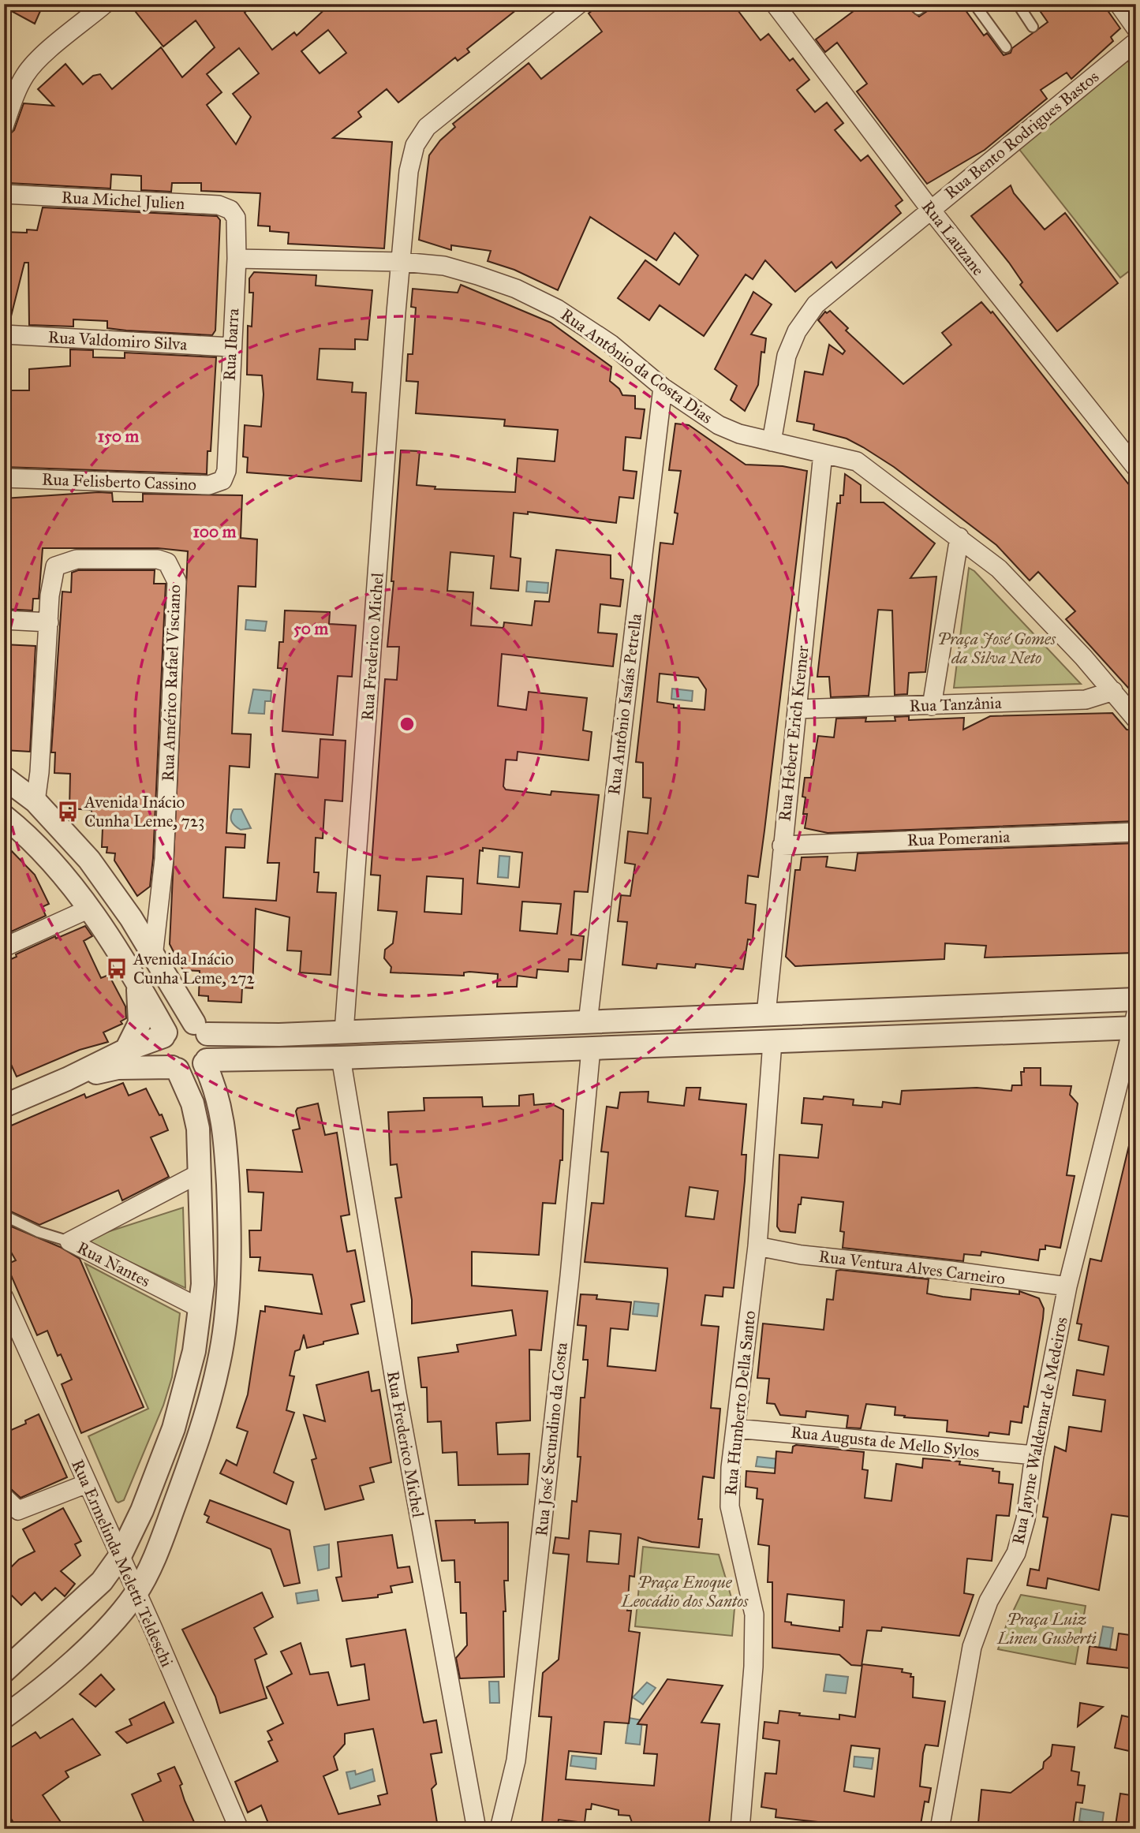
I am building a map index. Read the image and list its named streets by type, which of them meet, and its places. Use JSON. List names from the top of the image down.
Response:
{
  "streets": {
    "street": [
      "Rua Bento Rodrigues Bastos",
      "Rua Michel Julien",
      "Rua Lauzane",
      "Rua Valdomiro Silva",
      "Rua Ibarra",
      "Rua Antônio da Costa Dias",
      "Rua Felisberto Cassino",
      "Rua Frederico Michel",
      "Rua Américo Rafael Visciano",
      "Rua Antônio Isaías Petrella",
      "Rua Tanzânia",
      "Rua Hebert Erich Kremer",
      "Rua Pomerania",
      "Rua Nantes",
      "Rua Ventura Alves Carneiro",
      "Rua Humberto Della Santo",
      "Rua Jayme Waldemar de Medeiros",
      "Rua José Secundino da Costa",
      "Rua Augusta de Mello Sylos",
      "Rua Ermelinda Meletti Teldeschi"
    ]
  },
  "crossings": [
    ["Rua Bento Rodrigues Bastos", "Rua Lauzane"],
    ["Rua Bento Rodrigues Bastos", "Rua Antônio da Costa Dias"],
    ["Rua Michel Julien", "Rua Ibarra"],
    ["Rua Valdomiro Silva", "Rua Ibarra"],
    ["Rua Ibarra", "Rua Antônio da Costa Dias"],
    ["Rua Ibarra", "Rua Felisberto Cassino"],
    ["Rua Antônio da Costa Dias", "Rua Frederico Michel"],
    ["Rua Antônio da Costa Dias", "Rua Antônio Isaías Petrella"],
    ["Rua Antônio da Costa Dias", "Rua Tanzânia"],
    ["Rua Antônio da Costa Dias", "Rua Hebert Erich Kremer"],
    ["Rua Tanzânia", "Rua Hebert Erich Kremer"],
    ["Rua Hebert Erich Kremer", "Rua Pomerania"],
    ["Rua Ventura Alves Carneiro", "Rua Humberto Della Santo"],
    ["Rua Ventura Alves Carneiro", "Rua Jayme Waldemar de Medeiros"],
    ["Rua Humberto Della Santo", "Rua Augusta de Mello Sylos"],
    ["Rua Jayme Waldemar de Medeiros", "Rua Augusta de Mello Sylos"]
  ],
  "parks": ["Praça José Gomes da Silva Neto", "Praça Enoque Leocádio dos Santos", "Praça Luiz Lineu Gusberti"],
  "places": {
    "bus stop": ["Avenida Inácio Cunha Leme, 723", "Avenida Inácio Cunha Leme, 272"]
  },
  "rings": ["150 m", "100 m", "50 m"]
}
